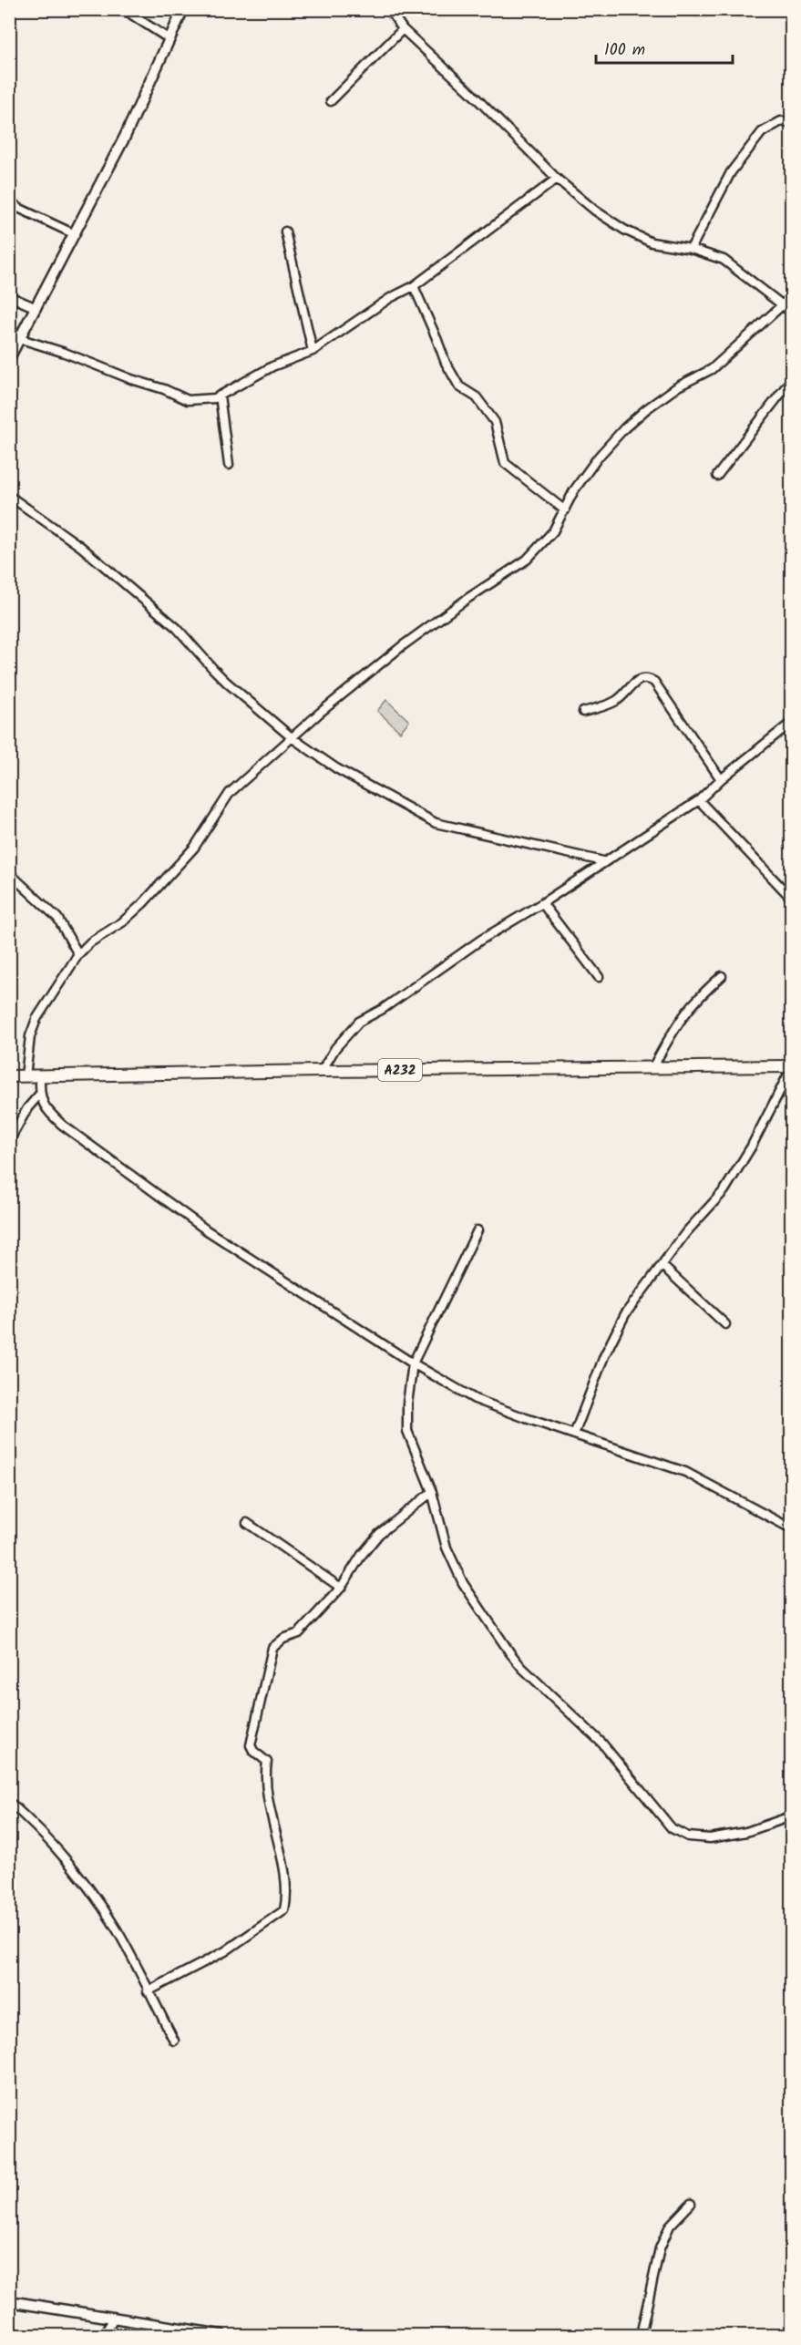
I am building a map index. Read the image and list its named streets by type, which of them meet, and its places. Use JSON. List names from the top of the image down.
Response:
{
  "streets": {
    "main road": ["A232"]
  },
  "scale_bar": "100 m"
}
